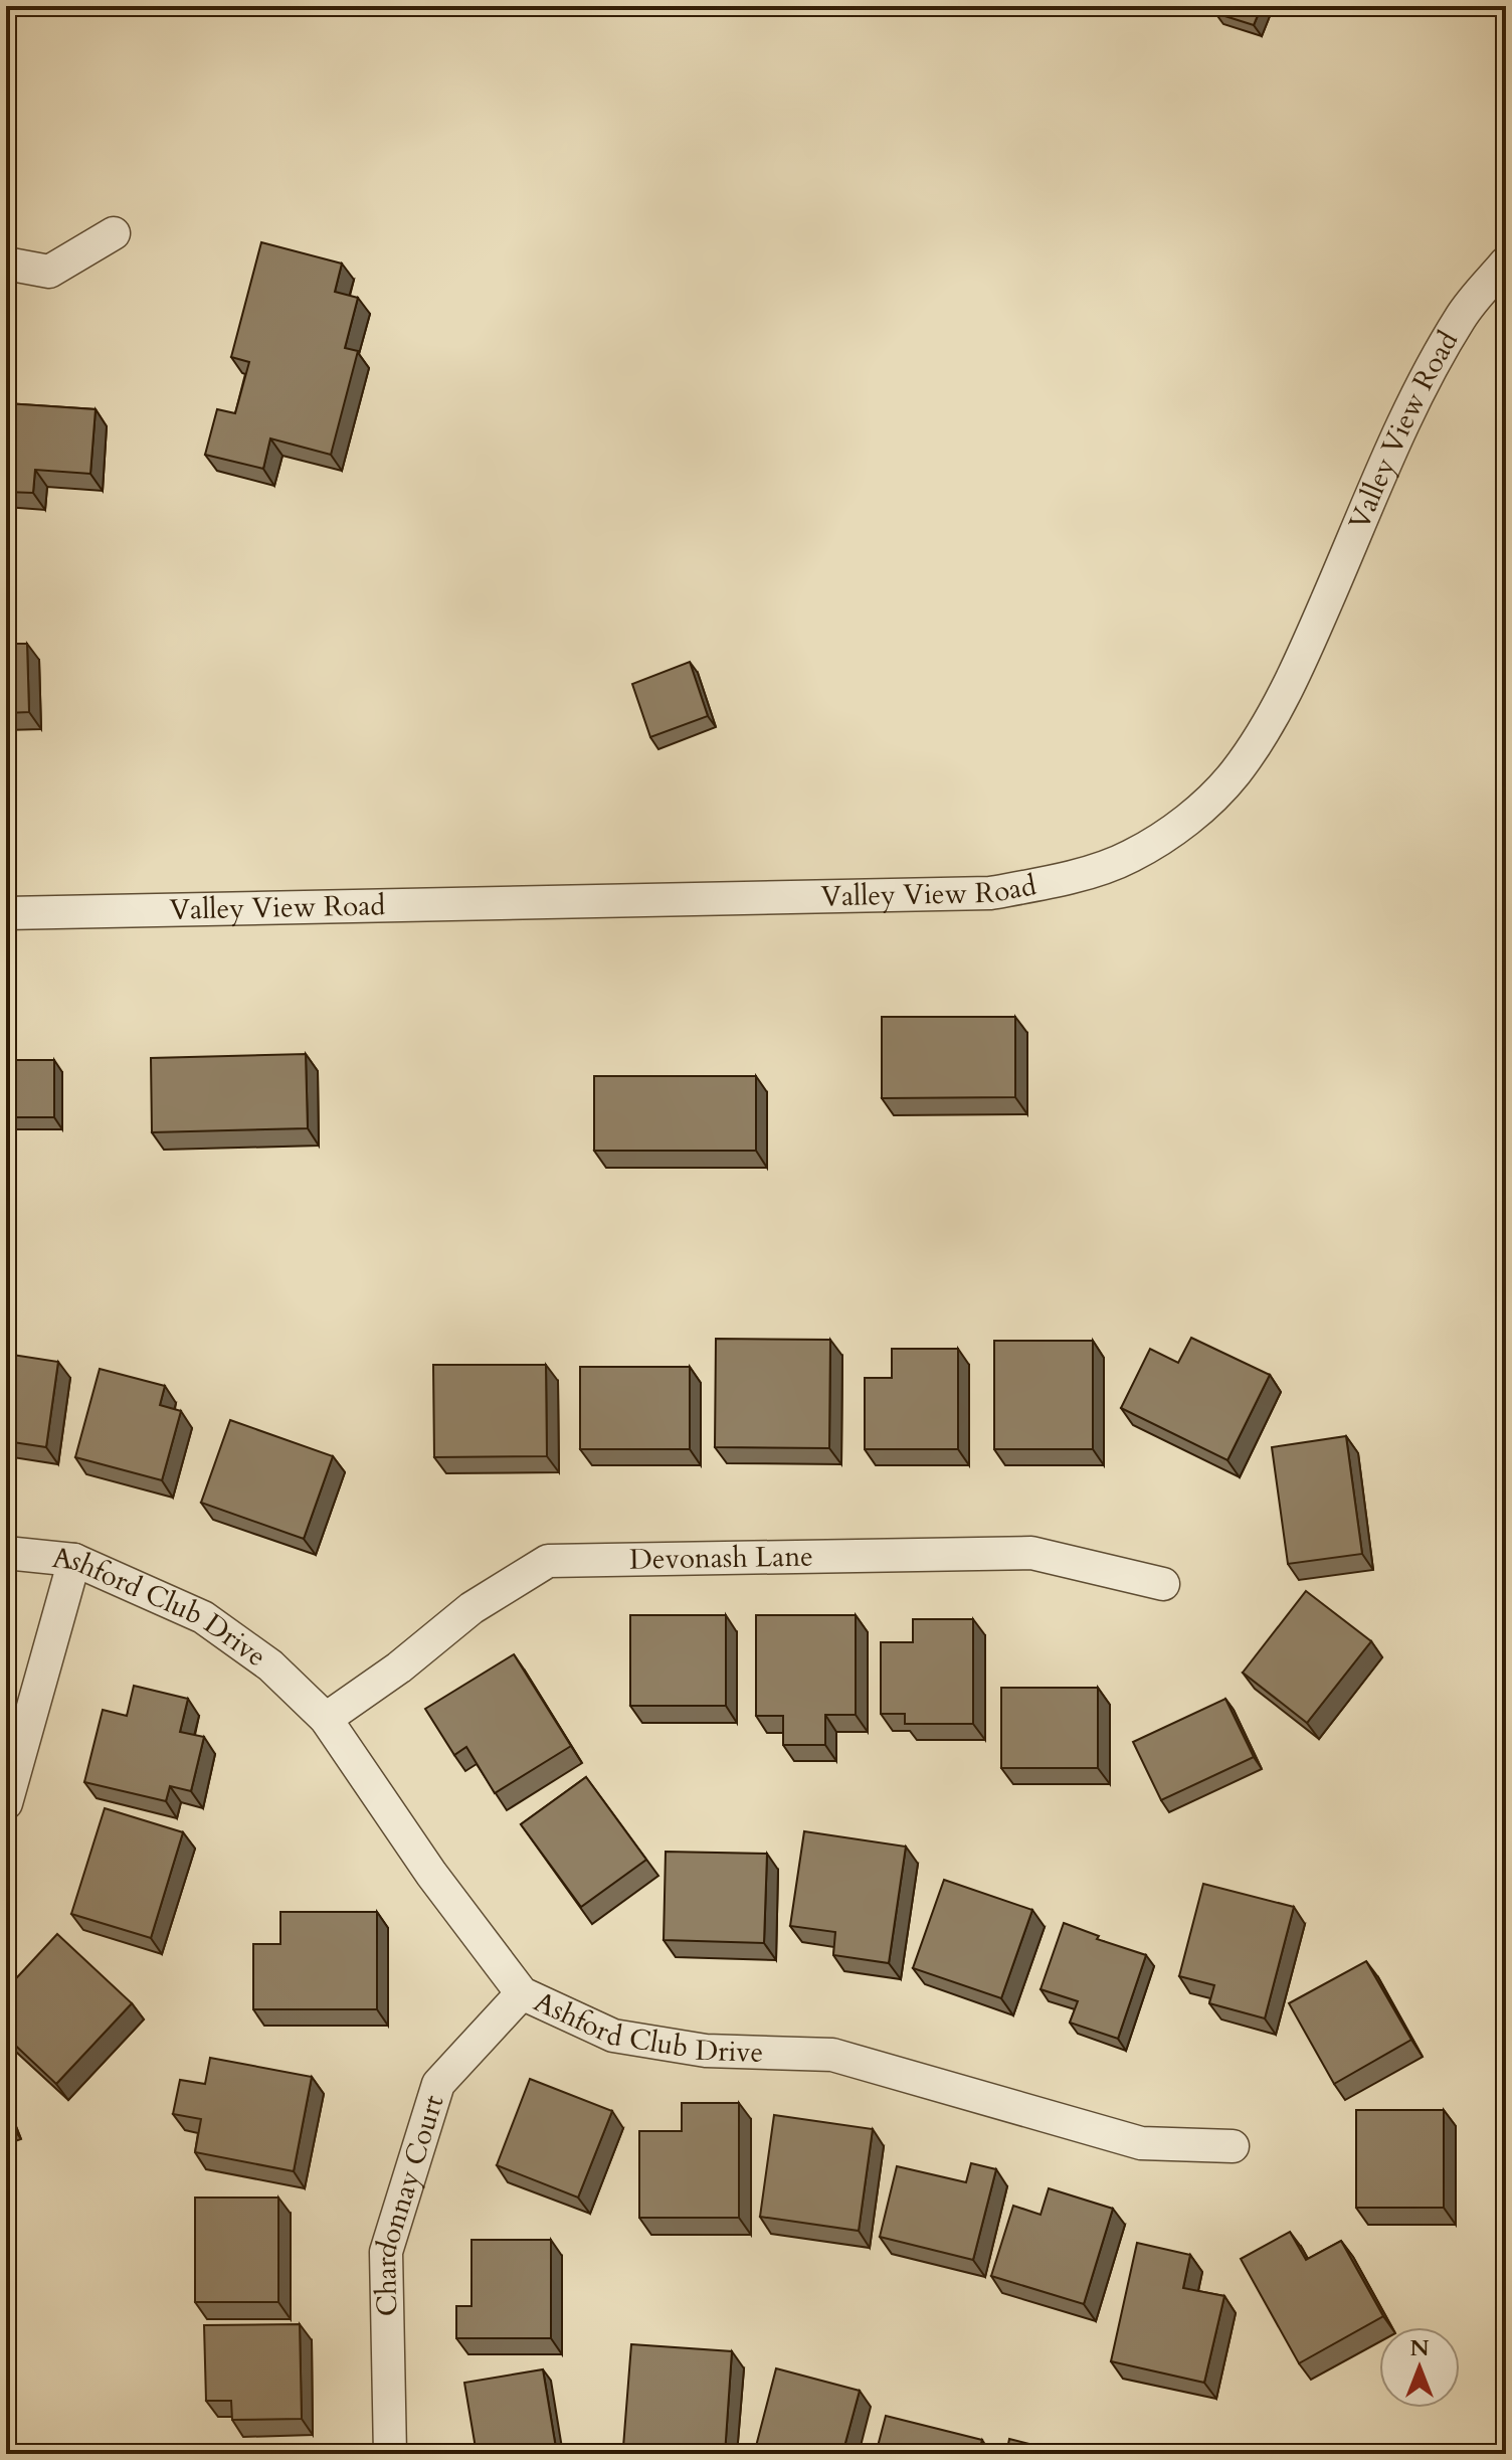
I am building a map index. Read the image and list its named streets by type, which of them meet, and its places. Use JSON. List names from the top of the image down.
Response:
{
  "streets": {
    "street": [
      "Valley View Road",
      "Devonash Lane",
      "Ashford Club Drive",
      "Chardonnay Court"
    ]
  },
  "crossings": [
    ["Devonash Lane", "Ashford Club Drive"],
    ["Ashford Club Drive", "Chardonnay Court"]
  ],
  "north": "top"
}
